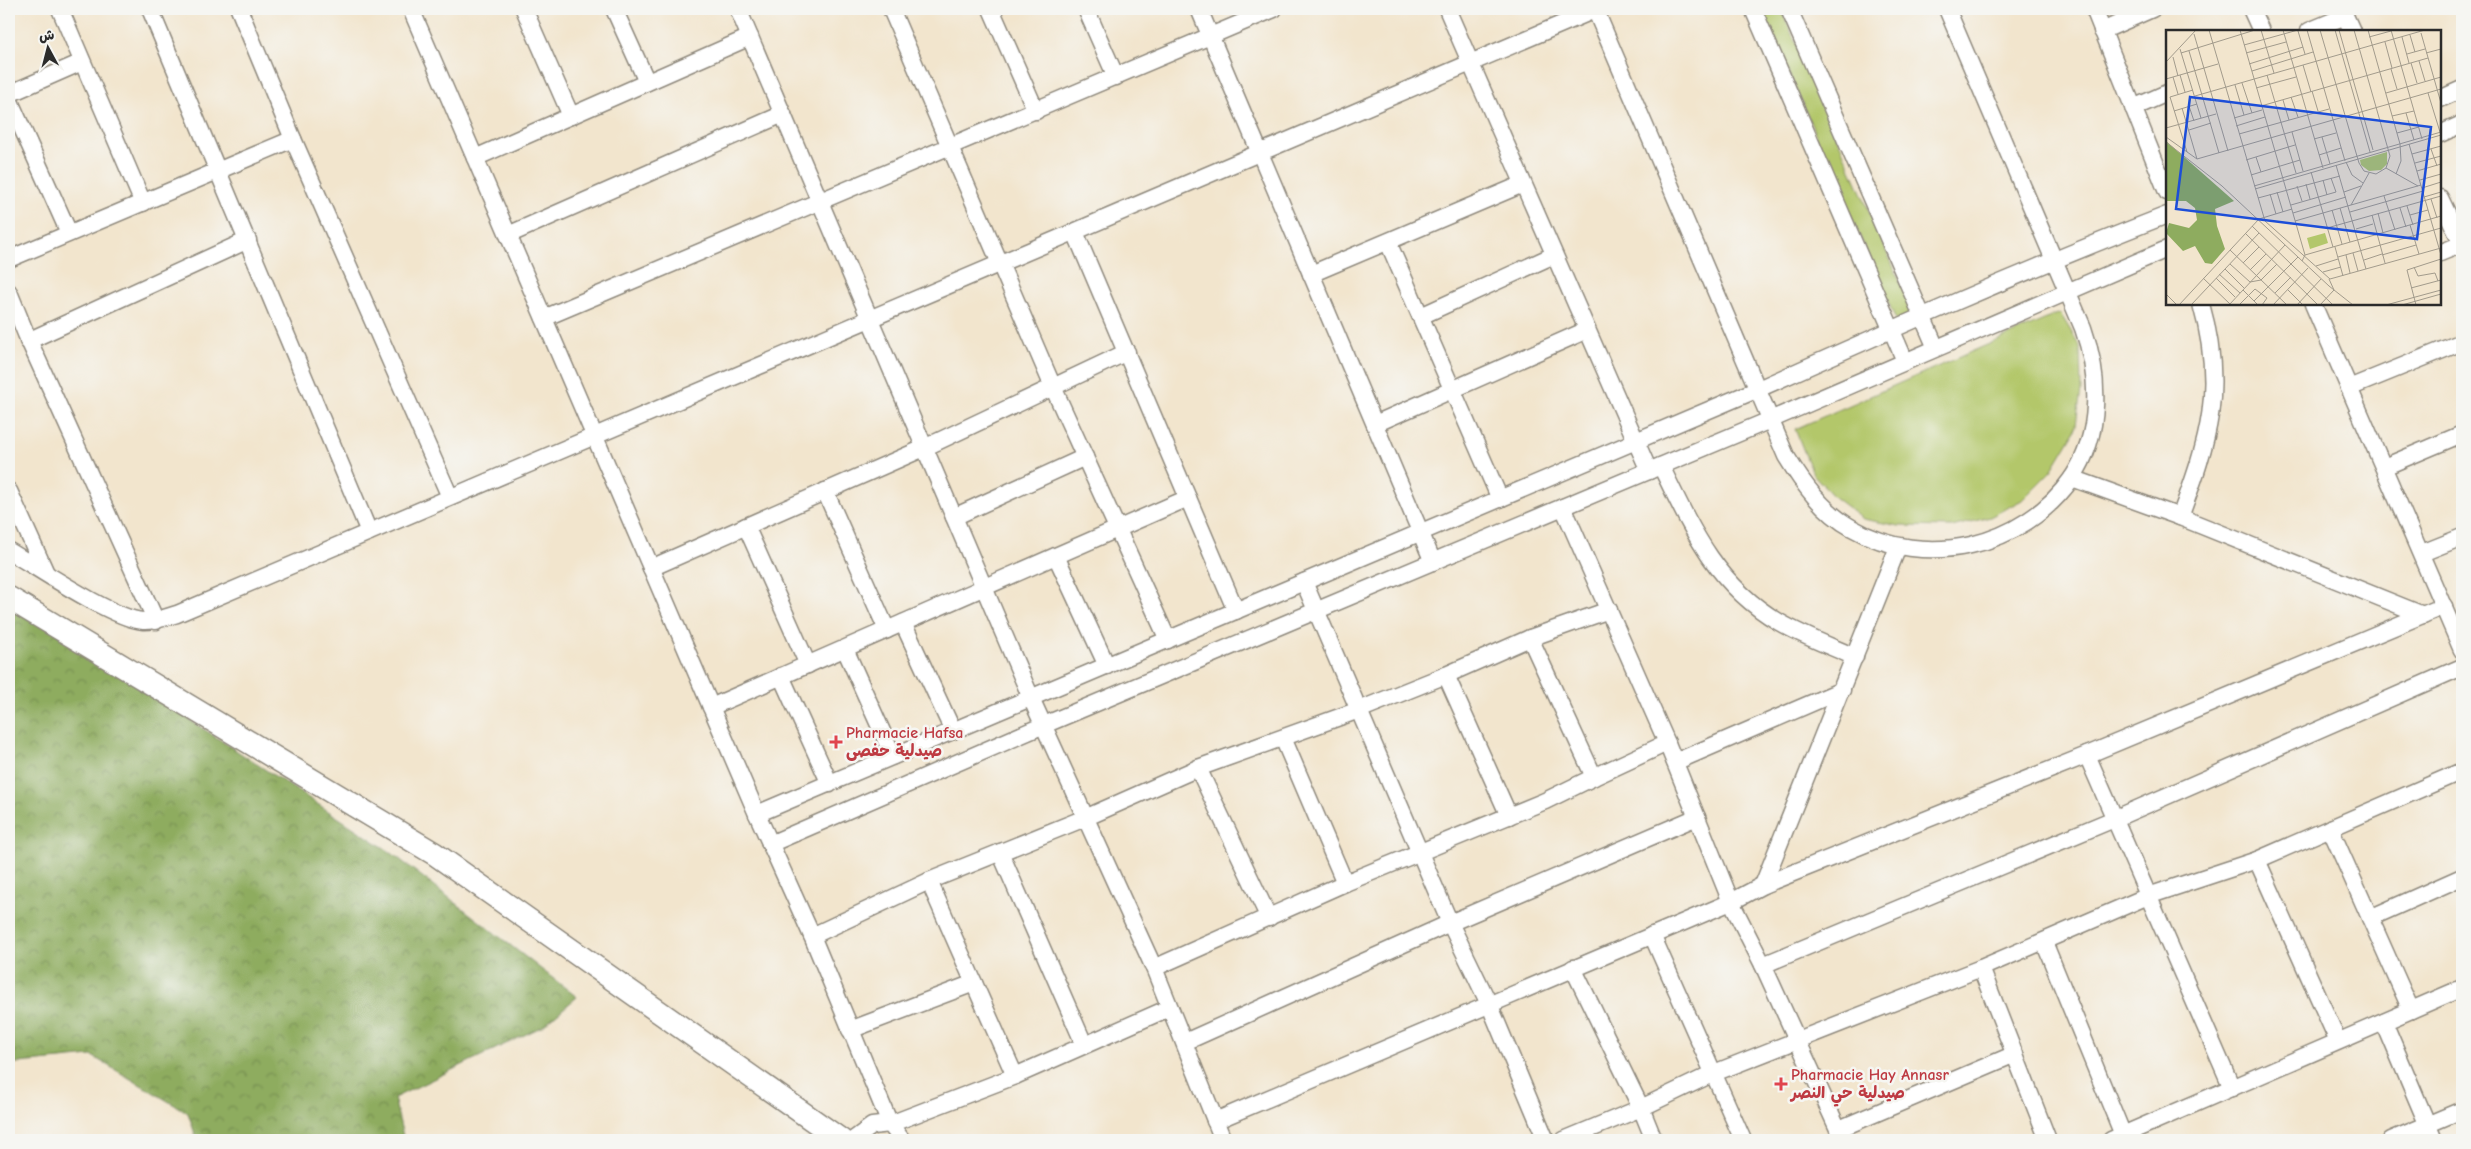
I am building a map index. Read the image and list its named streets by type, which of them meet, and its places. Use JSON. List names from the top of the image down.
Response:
{
  "places": {
    "health": ["Pharmacie Hafsa صيدلية حفصى", "Pharmacie Hay Annasr صيدلية حي النصر"]
  },
  "north": "top"
}
